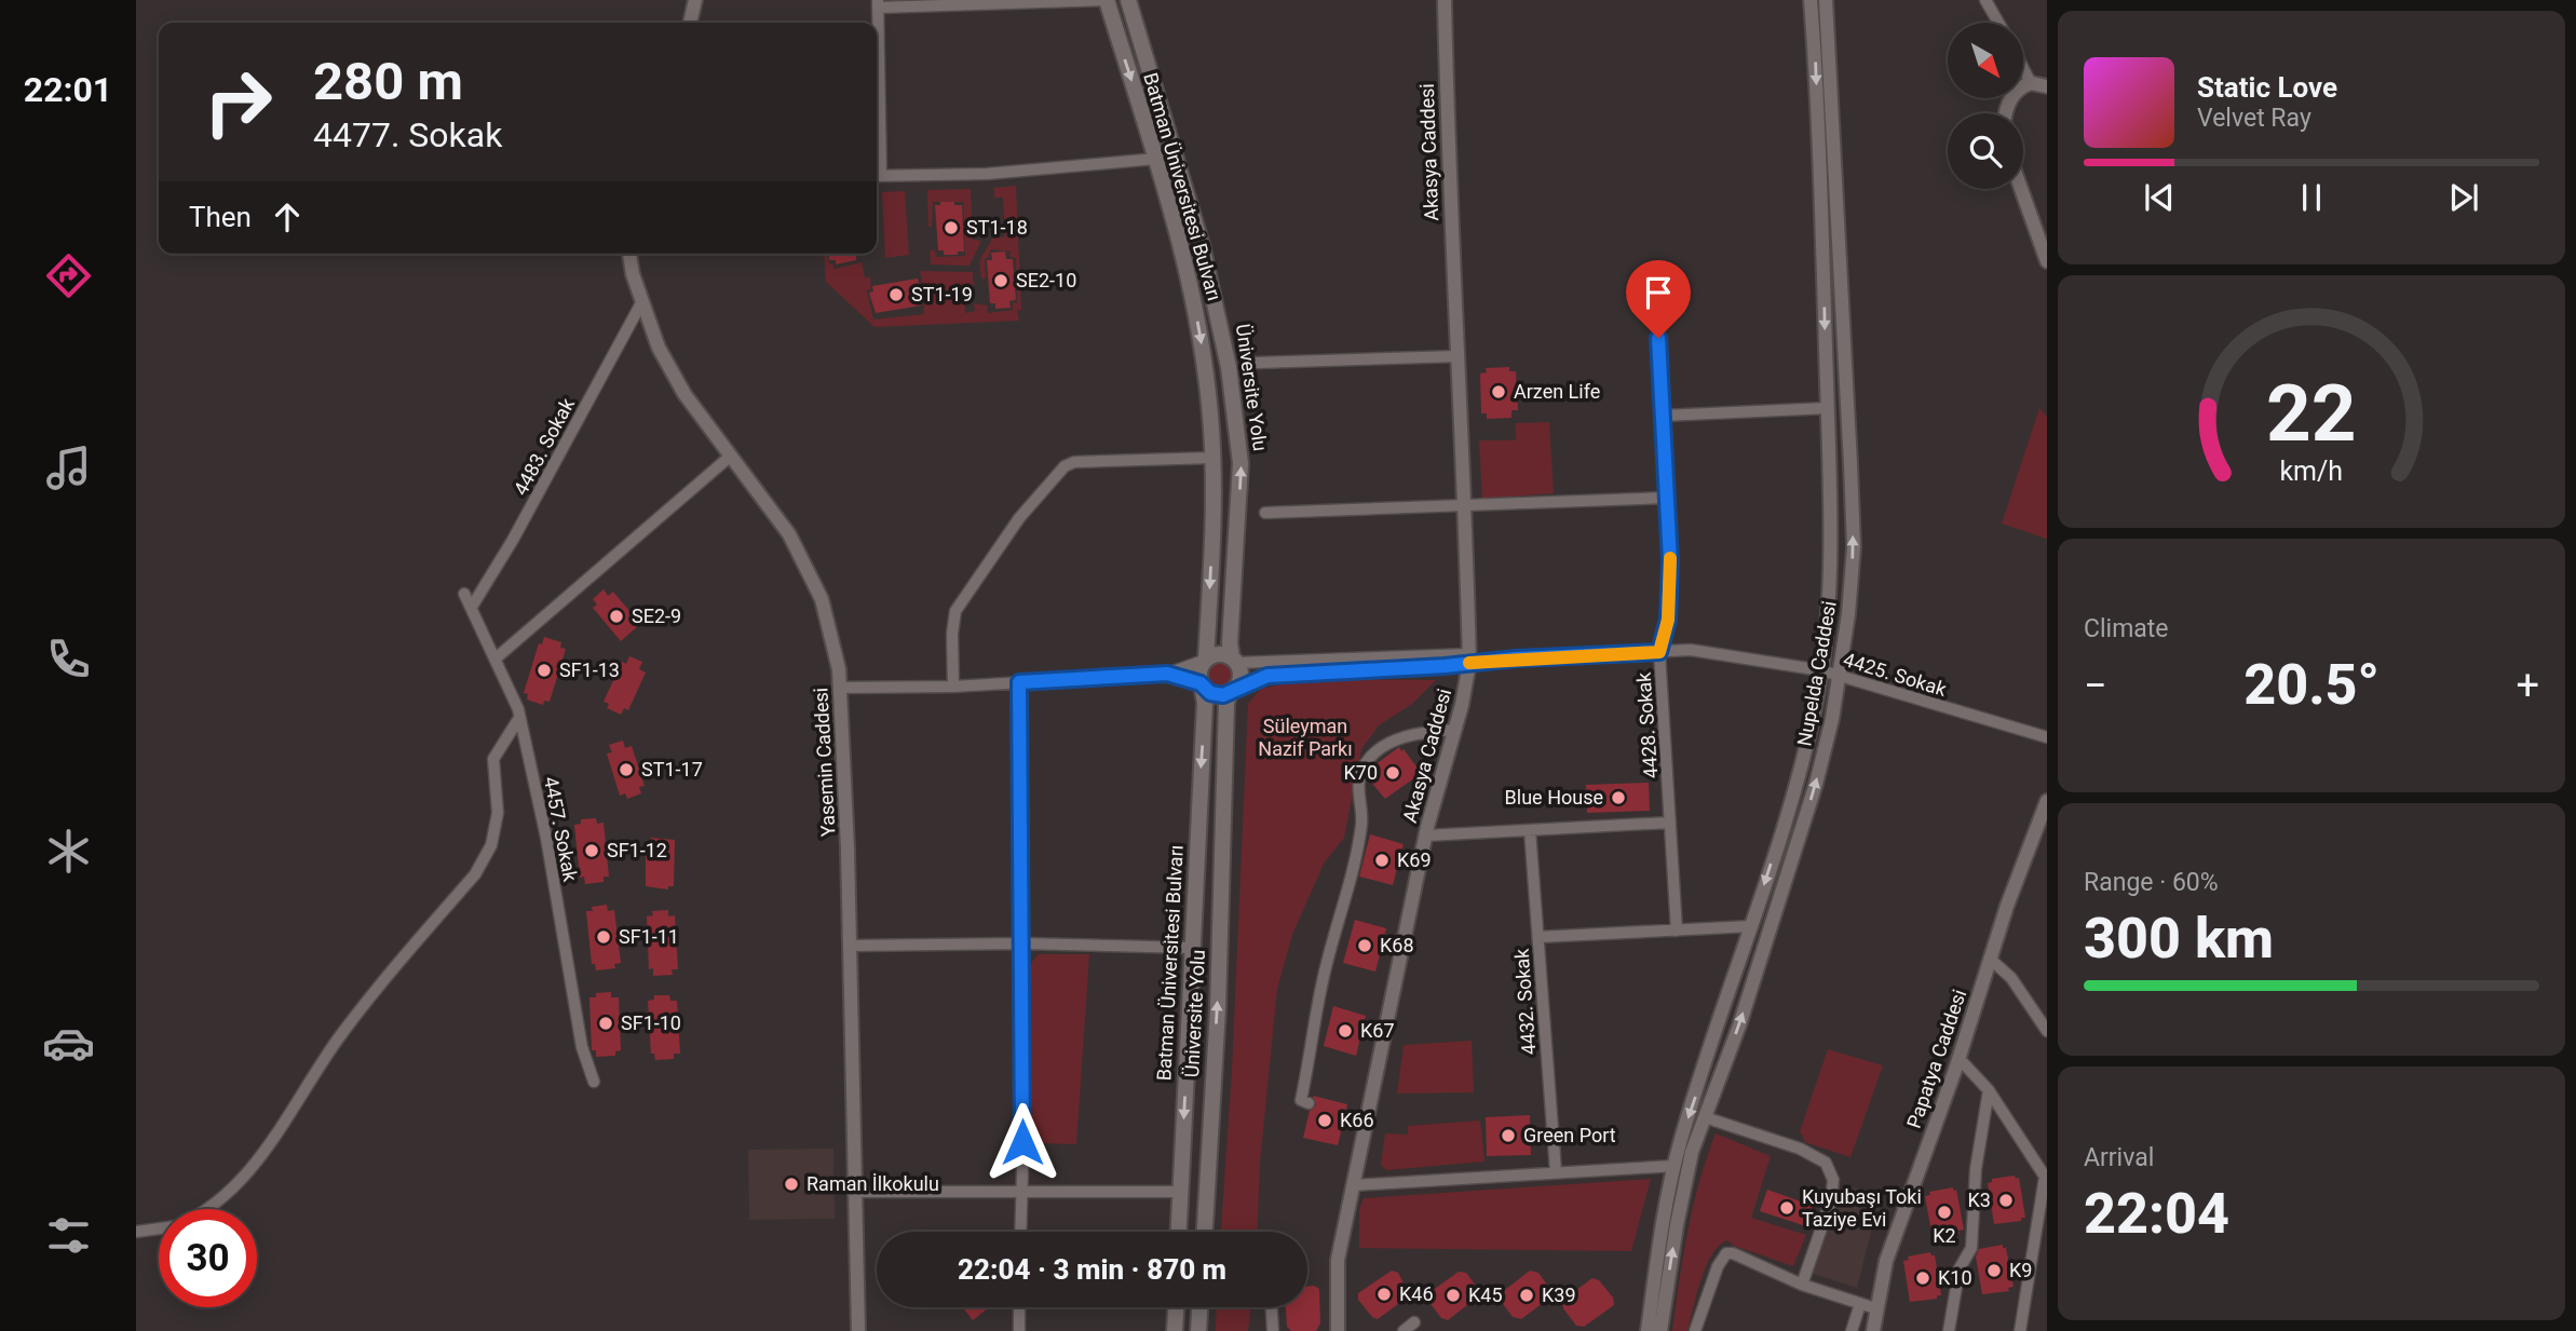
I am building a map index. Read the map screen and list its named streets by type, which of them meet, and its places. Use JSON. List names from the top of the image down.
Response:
{
  "streets": {
    "main road": ["Batman Üniversitesi Bulvarı", "Üniversite Yolu"],
    "street": [
      "Akasya Caddesi",
      "4483. Sokak",
      "Nupelda Caddesi",
      "4425. Sokak",
      "4428. Sokak",
      "Yasemin Caddesi",
      "4457. Sokak",
      "4432. Sokak",
      "Papatya Caddesi"
    ]
  },
  "crossings": [
    ["Akasya Caddesi", "4425. Sokak"],
    ["Batman Üniversitesi Bulvarı", "Üniversite Yolu"],
    ["Batman Üniversitesi Bulvarı", "4425. Sokak"],
    ["Üniversite Yolu", "4425. Sokak"],
    ["4483. Sokak", "Yasemin Caddesi"],
    ["4483. Sokak", "4457. Sokak"],
    ["Nupelda Caddesi", "4425. Sokak"],
    ["4425. Sokak", "4428. Sokak"]
  ],
  "one_way": ["Batman Üniversitesi Bulvarı", "Üniversite Yolu"],
  "parks": ["Süleyman Nazif Parkı"],
  "places": [
    "ST1-18",
    "SE2-10",
    "ST1-19",
    "Arzen Life",
    "SE2-9",
    "SF1-13",
    "ST1-17",
    "K70",
    "Blue House",
    "SF1-12",
    "K69",
    "SF1-11",
    "K68",
    "SF1-10",
    "K67",
    "K66",
    "Green Port",
    "Raman İlkokulu",
    "K3",
    "Kuyubaşı Toki Taziye Evi",
    "K2",
    "K9",
    "K10",
    "K46",
    "K45",
    "K39"
  ],
  "north": "bottom right",
  "page": {
    "tabs": "22:01",
    "turn": ["280 m", "4477. Sokak"],
    "song": ["Static Love", "Velvet Ray"],
    "then": "Then",
    "tile": [
      "Climate",
      ["Range · 60%", "300 km"],
      ["Arrival", "22:04"]
    ],
    "heat": ["−", "20.5°", "+"],
    "limit": "30",
    "trip": "22:04 · 3 min · 870 m",
    "gauge": ["22", "km/h"]
  }
}
